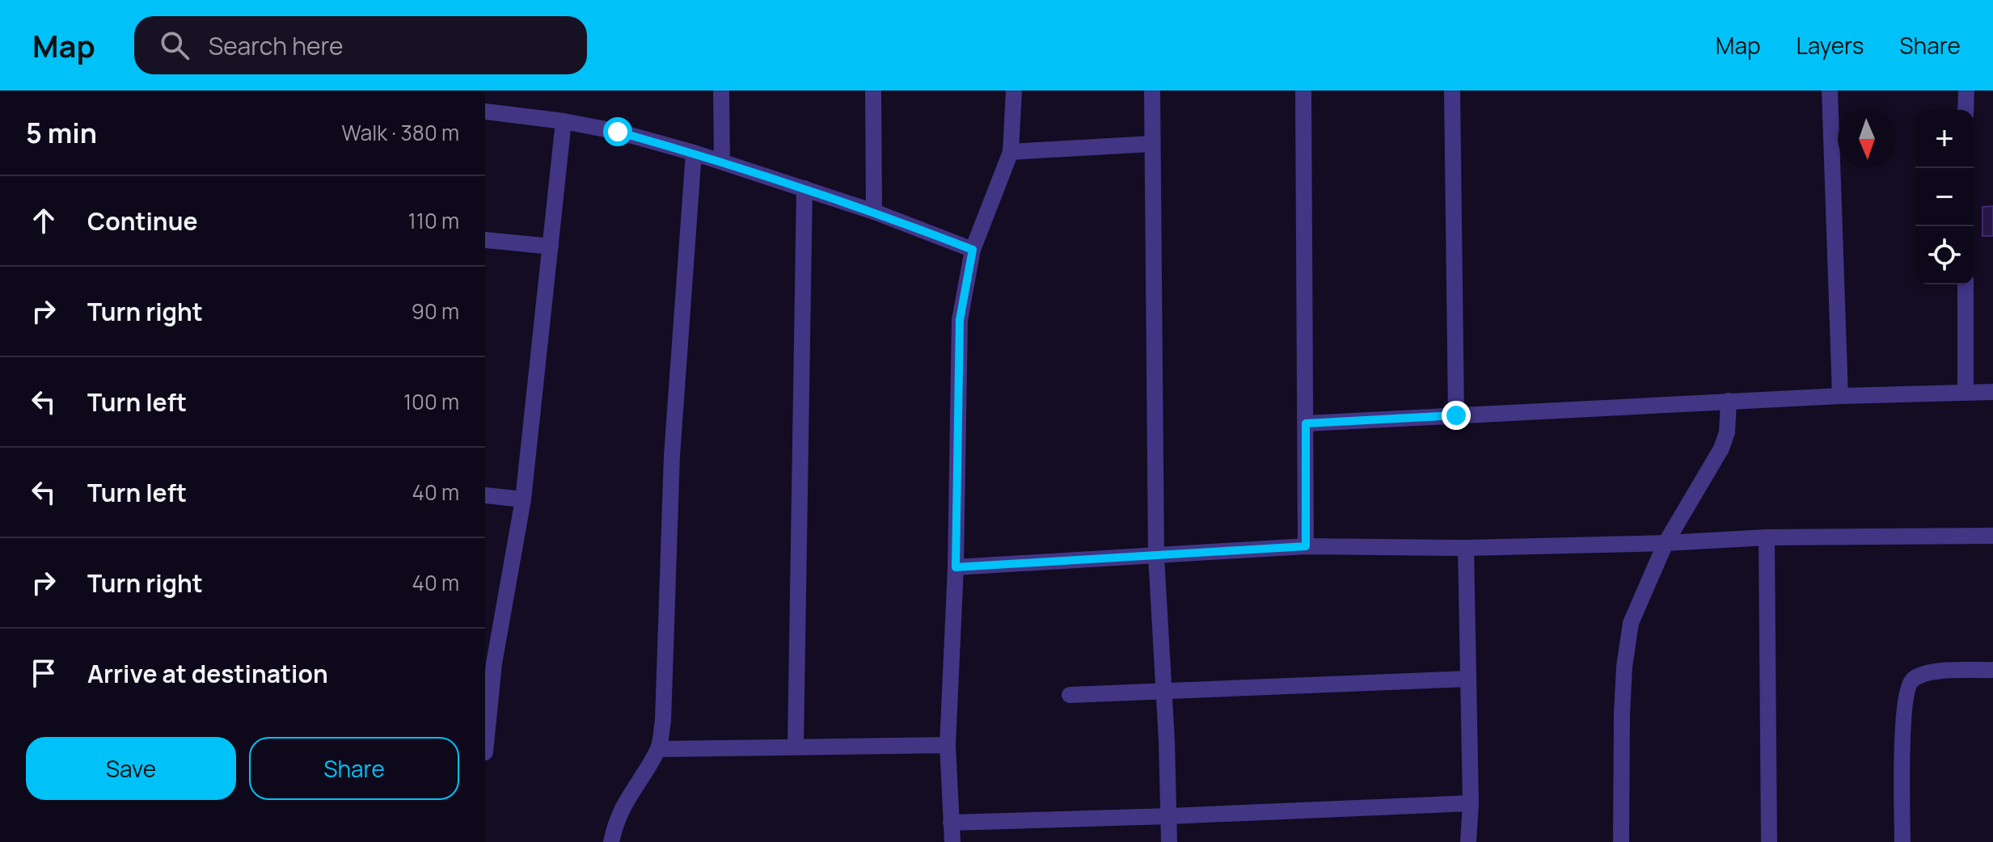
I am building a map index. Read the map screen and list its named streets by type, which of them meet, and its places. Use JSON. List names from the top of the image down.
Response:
{
  "north": "bottom",
  "page": {
    "header": "Map",
    "search": "Search here",
    "nav": ["Map", "Layers", "Share"],
    "heading": ["5 min", "Walk · 380 m"],
    "map_buttons": ["+", "−"],
    "list": [
      ["Continue", "110 m"],
      ["Turn right", "90 m"],
      ["Turn left", "100 m"],
      ["Turn left", "40 m"],
      ["Turn right", "40 m"],
      "Arrive at destination"
    ],
    "buttons": ["Save", "Share"]
  }
}
